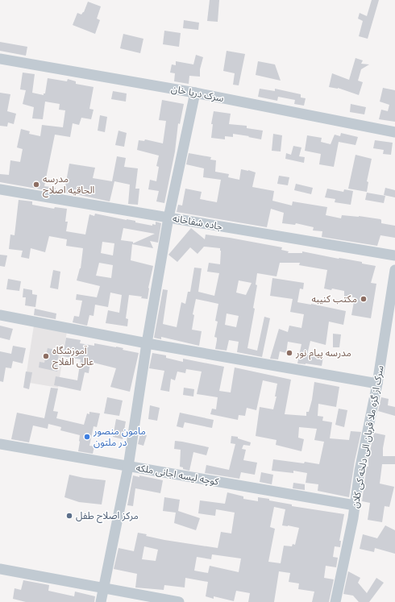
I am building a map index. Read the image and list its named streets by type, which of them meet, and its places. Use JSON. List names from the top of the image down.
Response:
{
  "streets": {
    "street": [
      "سرک دریا خان",
      "جاده شفاخانه",
      "سرک از گزه ملا قربان الی دلخه کی کلان",
      "کوچه لیسه اجانی ملکه"
    ]
  },
  "crossings": [
    ["سرک از گزه ملا قربان الی دلخه کی کلان", "کوچه لیسه اجانی ملکه"]
  ],
  "places": [
    "مدرسه الحاقیه اصلاح",
    "مکتب کنیبه",
    "مدرسه پیام نور",
    "آموزشگاه عالی الفلاح",
    "مامون منصور در ملتون",
    "مرکز اصلاح طفل"
  ]
}
